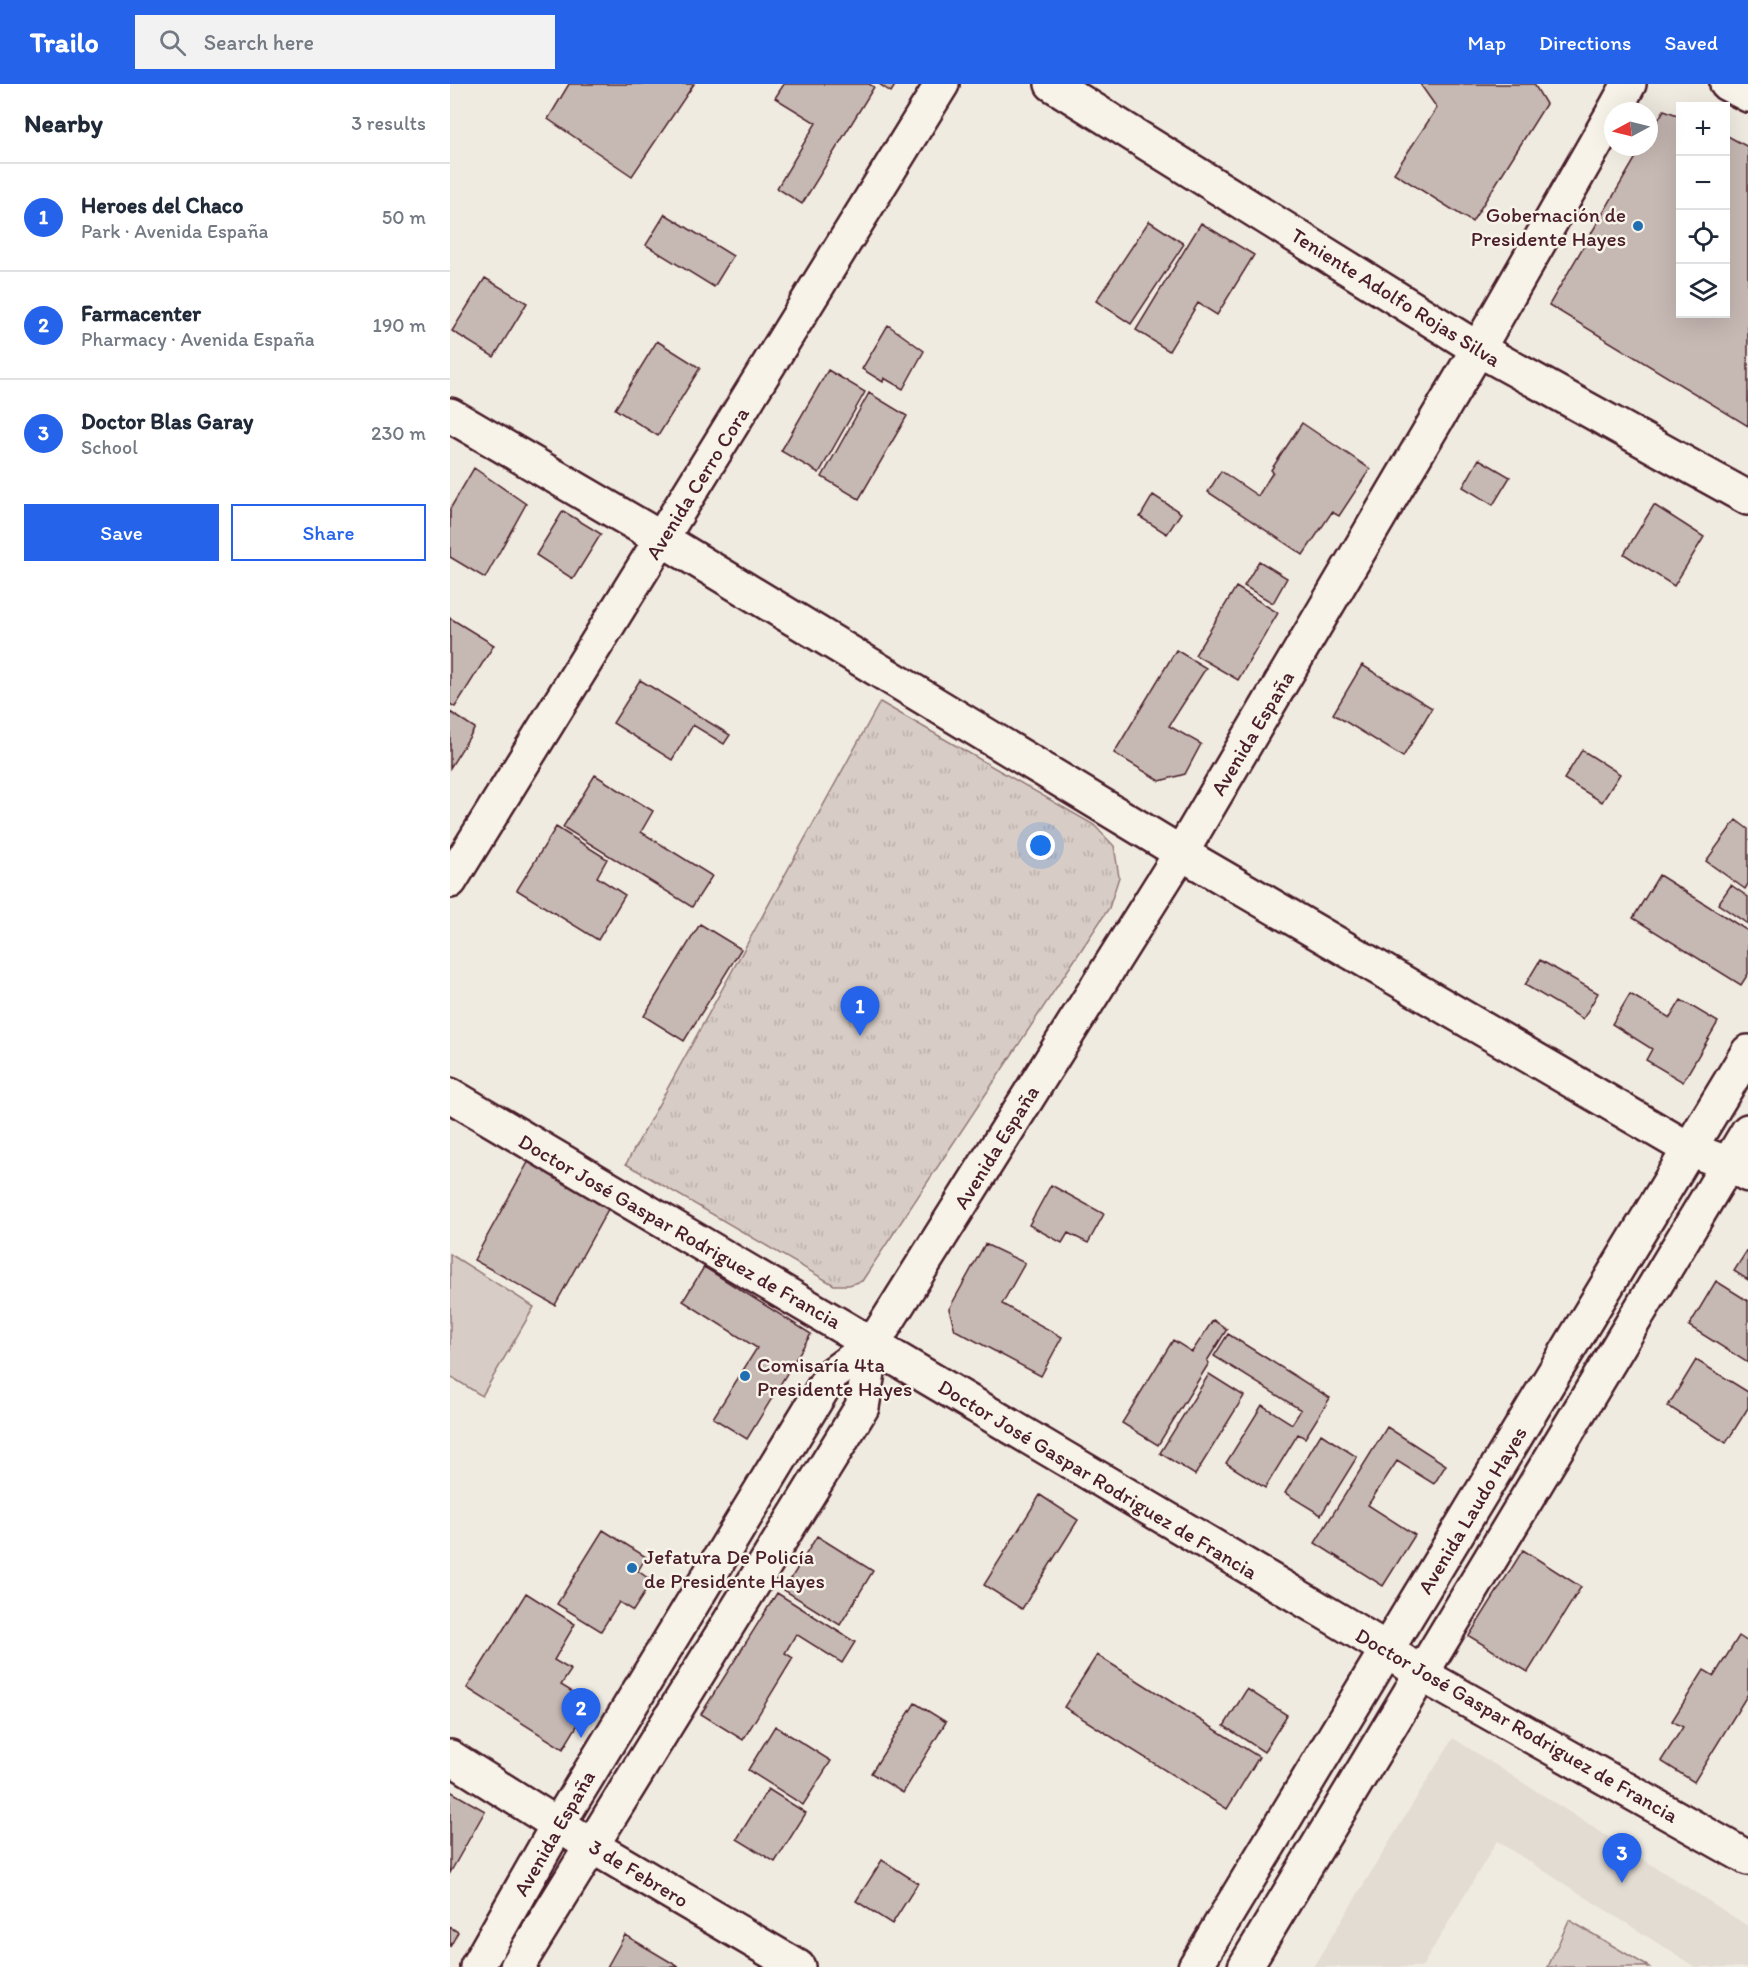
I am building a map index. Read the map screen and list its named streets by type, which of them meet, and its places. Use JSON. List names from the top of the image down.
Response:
{
  "streets": {
    "street": [
      "Teniente Adolfo Rojas Silva",
      "Avenida Cerro Cora",
      "Avenida España",
      "Doctor José Gaspar Rodriguez de Francia",
      "Avenida Laudo Hayes",
      "3 de Febrero"
    ]
  },
  "crossings": [
    ["Teniente Adolfo Rojas Silva", "Avenida España"],
    ["Avenida España", "Doctor José Gaspar Rodriguez de Francia"],
    ["Avenida España", "3 de Febrero"],
    ["Doctor José Gaspar Rodriguez de Francia", "Avenida Laudo Hayes"]
  ],
  "places": ["Gobernación de Presidente Hayes", "Comisaría 4ta Presidente Hayes", "Jefatura De Policía de Presidente Hayes"],
  "north": "left",
  "page": {
    "header": "Trailo",
    "search": "Search here",
    "nav": ["Map", "Directions", "Saved"],
    "heading": ["Nearby", "3 results"],
    "map_buttons": ["+", "−"],
    "list": [
      {
        "mark": "1",
        "name": "Heroes del Chaco",
        "note": "Park · Avenida España",
        "value": "50 m"
      },
      {
        "mark": "2",
        "name": "Farmacenter",
        "note": "Pharmacy · Avenida España",
        "value": "190 m"
      },
      {
        "mark": "3",
        "name": "Doctor Blas Garay",
        "note": "School",
        "value": "230 m"
      }
    ],
    "buttons": ["Save", "Share"],
    "pins": ["1", "2", "3"]
  }
}
